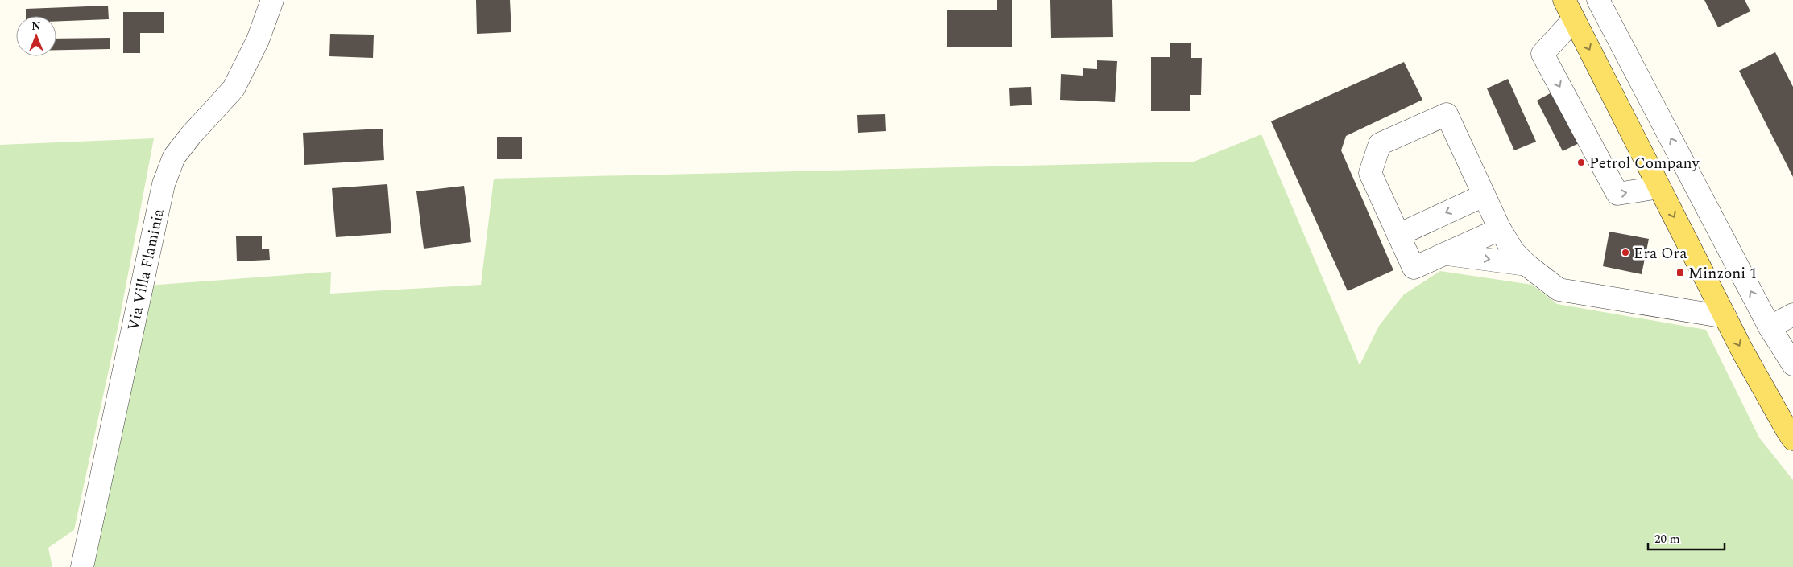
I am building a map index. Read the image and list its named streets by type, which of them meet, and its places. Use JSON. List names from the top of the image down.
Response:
{
  "streets": {
    "street": ["Via Villa Flaminia"]
  },
  "places": {
    "other": ["Petrol Company", "Era Ora"],
    "transit": ["Minzoni 1"]
  },
  "scale_bar": "20 m",
  "north": "top"
}
